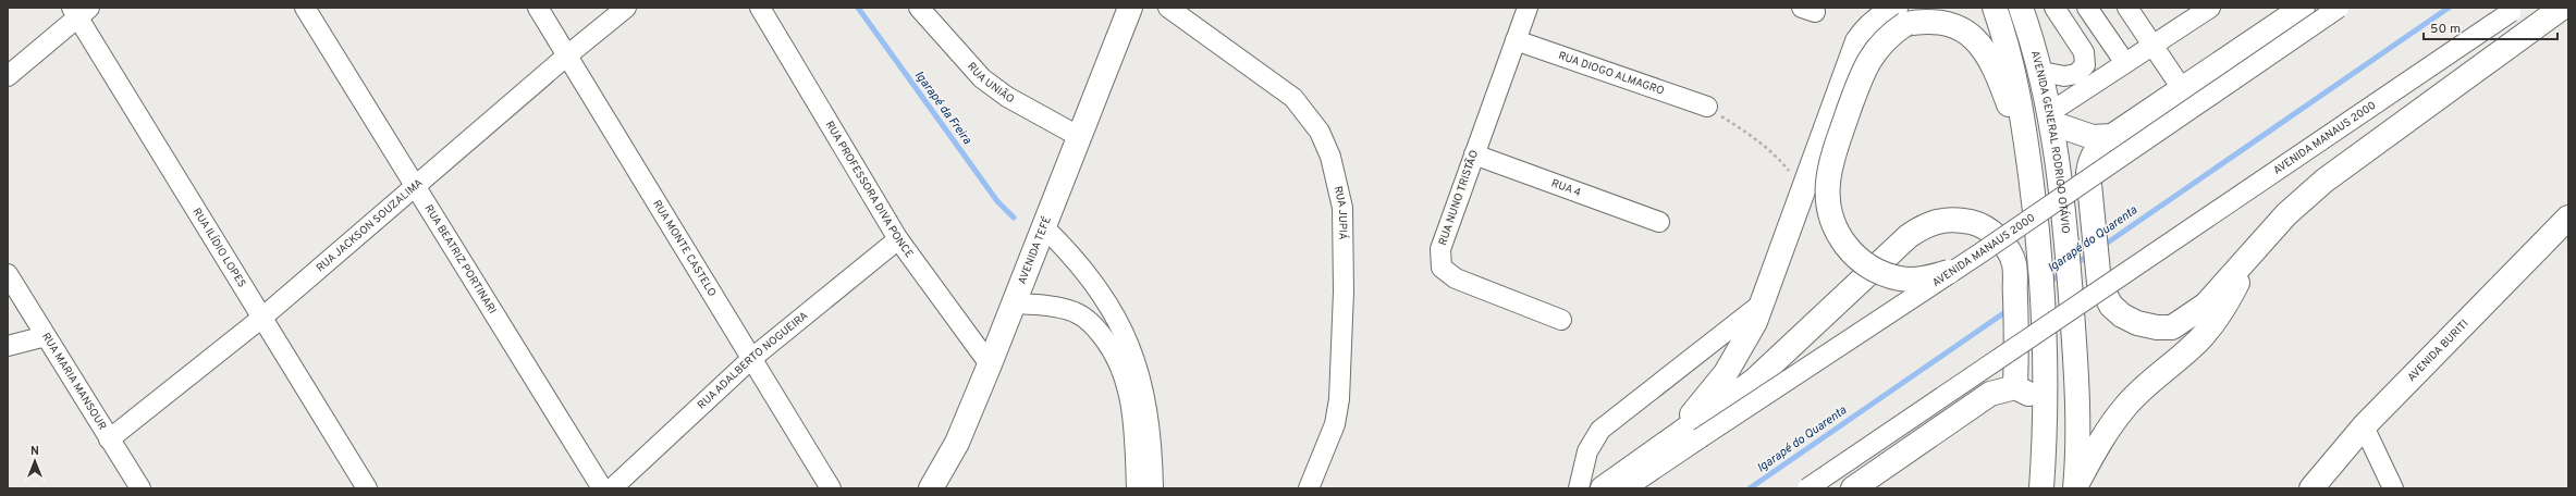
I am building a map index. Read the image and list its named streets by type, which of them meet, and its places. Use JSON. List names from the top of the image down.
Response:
{
  "streets": {
    "main road": ["AVENIDA GENERAL RODRIGO OTÁVIO", "AVENIDA TEFÉ", "AVENIDA BURITI"],
    "street": [
      "RUA DIOGO ALMAGRO",
      "RUA UNIÃO",
      "AVENIDA MANAUS 2000",
      "RUA 4",
      "RUA PROFESSORA DIVA PONCE",
      "RUA NUNO TRISTÃO",
      "RUA JUPIÁ",
      "RUA JACKSON SOUZALIMA",
      "RUA ILÍDIO LOPES",
      "RUA MONTE CASTELO",
      "RUA BEATRIZ PORTINARI",
      "RUA ADALBERTO NOGUEIRA",
      "RUA MARIA MANSOUR"
    ]
  },
  "crossings": [
    ["RUA DIOGO ALMAGRO", "RUA NUNO TRISTÃO"],
    ["RUA UNIÃO", "AVENIDA TEFÉ"],
    ["RUA 4", "RUA NUNO TRISTÃO"],
    ["RUA PROFESSORA DIVA PONCE", "AVENIDA TEFÉ"],
    ["RUA PROFESSORA DIVA PONCE", "RUA ADALBERTO NOGUEIRA"],
    ["RUA JACKSON SOUZALIMA", "RUA ILÍDIO LOPES"],
    ["RUA JACKSON SOUZALIMA", "RUA MONTE CASTELO"],
    ["RUA JACKSON SOUZALIMA", "RUA BEATRIZ PORTINARI"],
    ["RUA JACKSON SOUZALIMA", "RUA MARIA MANSOUR"],
    ["RUA MONTE CASTELO", "RUA ADALBERTO NOGUEIRA"]
  ],
  "water": ["Igarapé da Freira", "Igarapé do Quarenta"],
  "scale_bar": "50 m",
  "north": "top"
}
